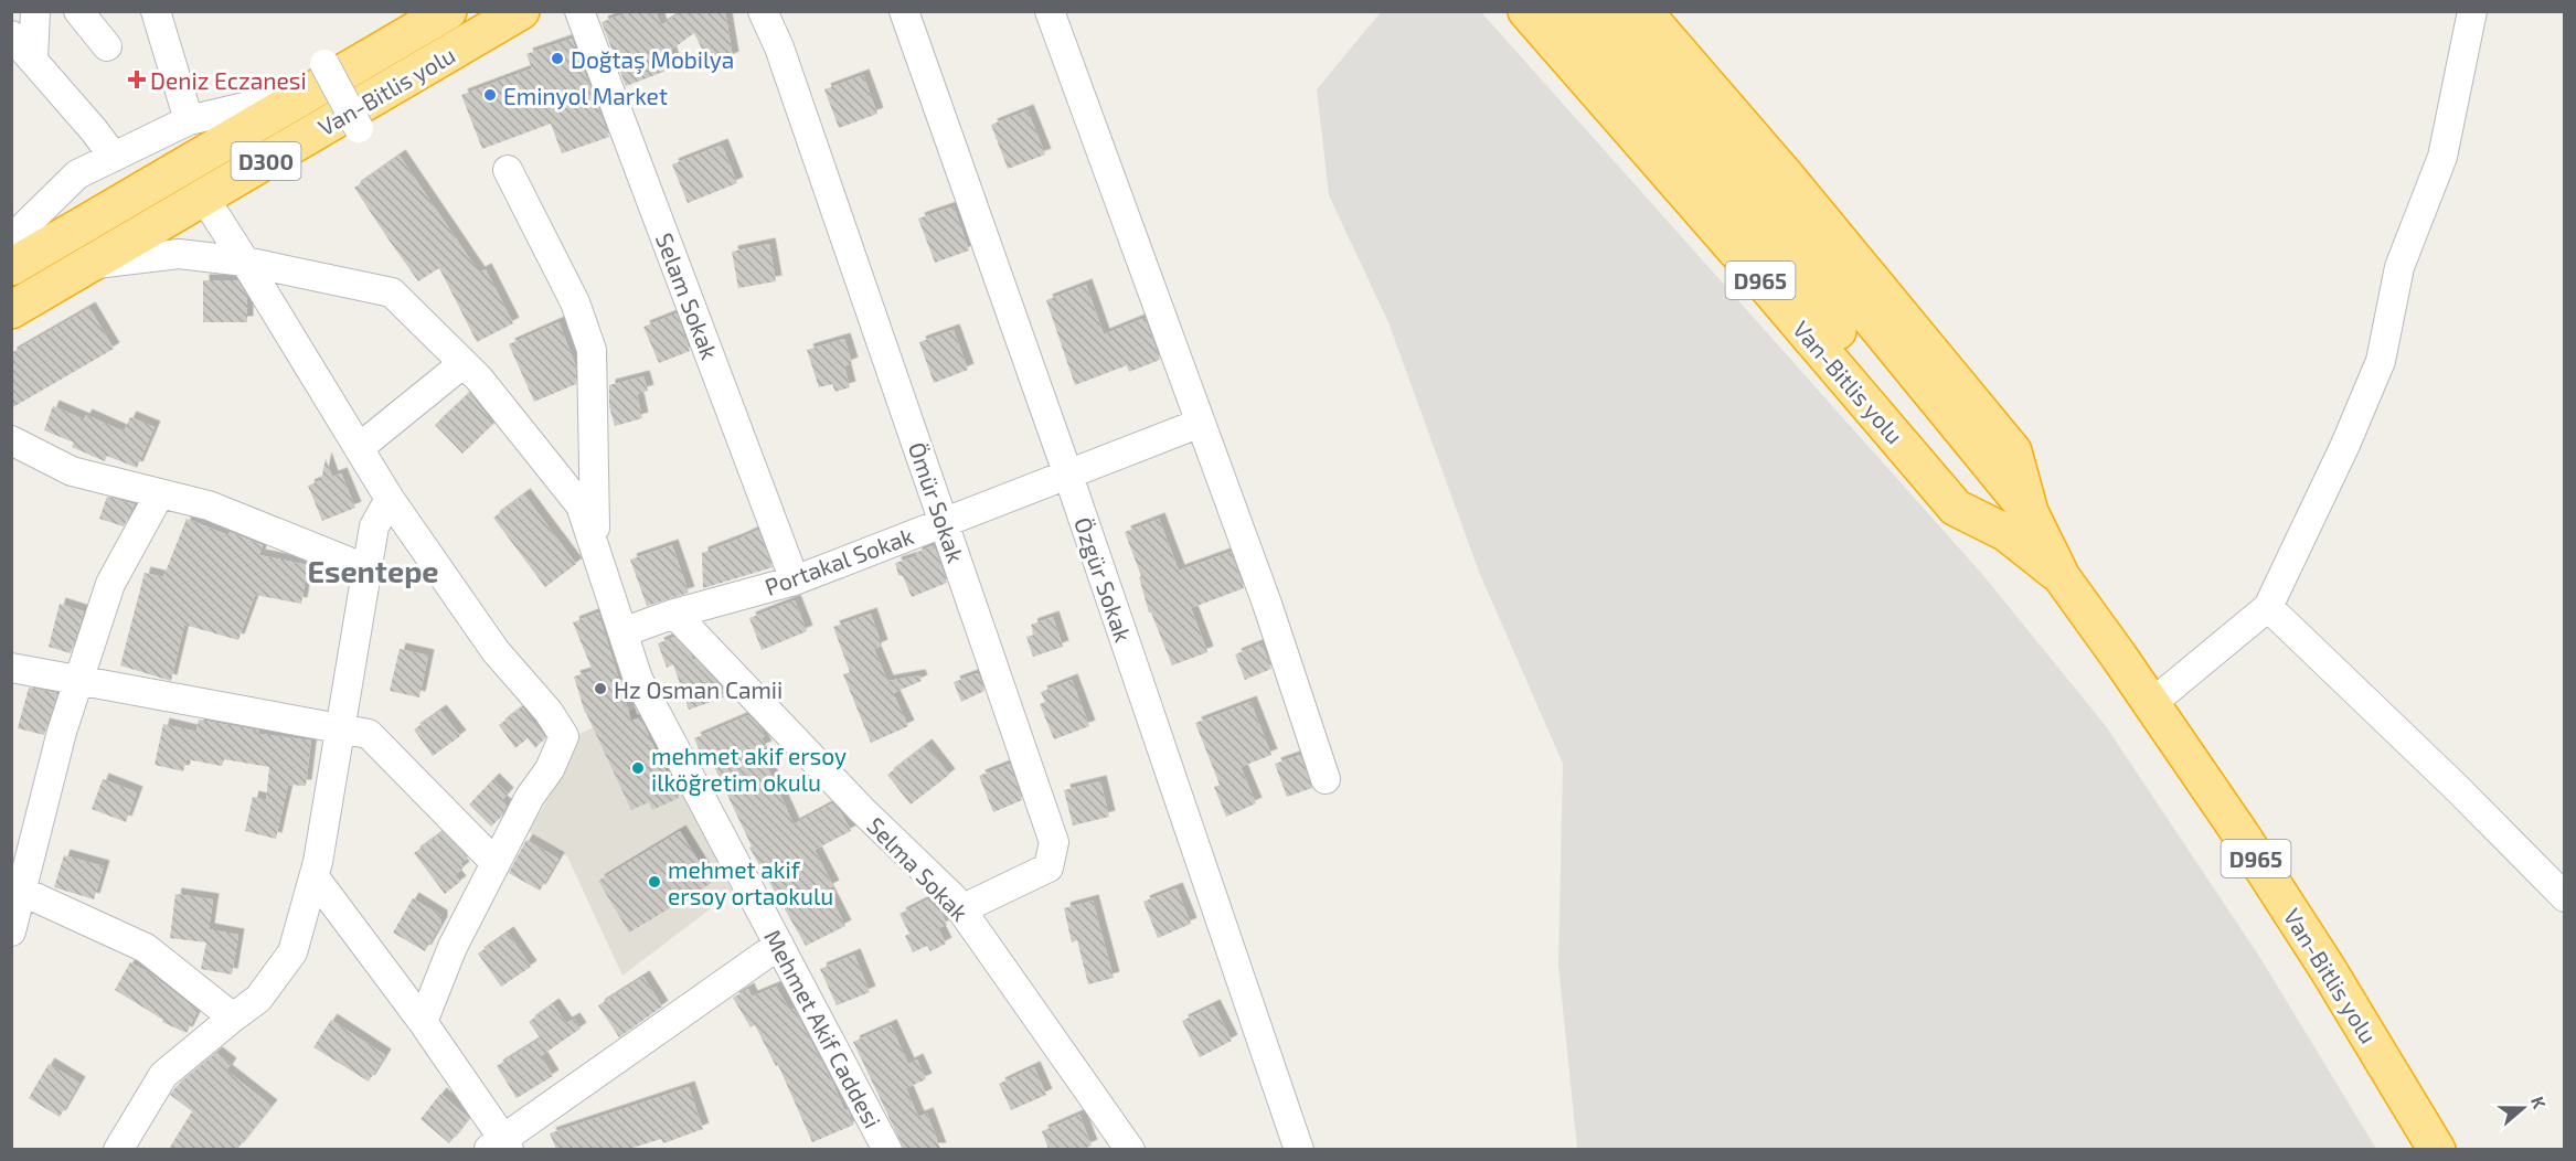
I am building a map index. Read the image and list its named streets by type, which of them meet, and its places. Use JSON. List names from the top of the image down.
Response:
{
  "streets": {
    "highway": ["Van-Bitlis yolu", "D300", "D965"],
    "street": [
      "Selam Sokak",
      "Ömür Sokak",
      "Portakal Sokak",
      "Özgür Sokak",
      "Selma Sokak",
      "Mehmet Akif Caddesi"
    ]
  },
  "crossings": [
    ["Van-Bitlis yolu", "Mehmet Akif Caddesi"],
    ["Selam Sokak", "Portakal Sokak"],
    ["Ömür Sokak", "Portakal Sokak"],
    ["Ömür Sokak", "Selma Sokak"],
    ["Portakal Sokak", "Özgür Sokak"],
    ["Portakal Sokak", "Selma Sokak"],
    ["Portakal Sokak", "Mehmet Akif Caddesi"]
  ],
  "districts": ["Esentepe"],
  "places": {
    "other": [
      "Doğtaş Mobilya",
      "Eminyol Market",
      "Hz Osman Camii",
      "mehmet akif ersoy ilköğretim okulu",
      "mehmet akif ersoy ortaokulu"
    ],
    "health": ["Deniz Eczanesi"]
  },
  "north": "right"
}
